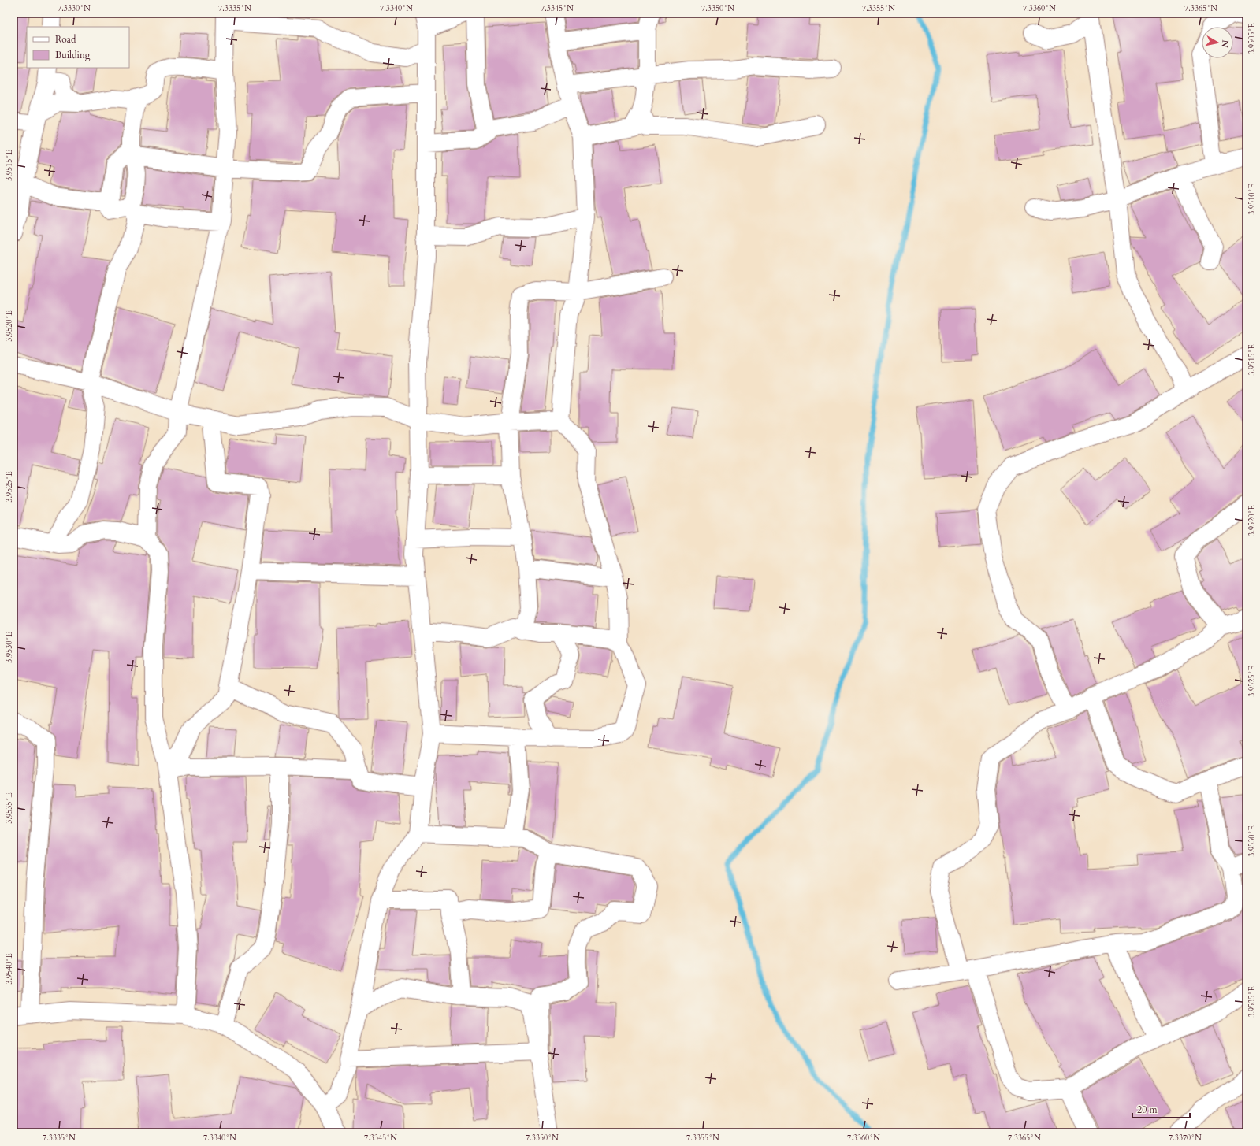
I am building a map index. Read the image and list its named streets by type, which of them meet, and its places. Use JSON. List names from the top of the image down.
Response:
{
  "legend": ["Road", "Building"],
  "scale_bar": "20 m",
  "north": "right",
  "coordinates": [
    "7.3330°N",
    "7.3335°N",
    "7.3340°N",
    "7.3345°N",
    "7.3350°N",
    "7.3355°N",
    "7.3360°N",
    "7.3365°N",
    "3.9505°E",
    "3.9515°E",
    "3.9510°E",
    "3.9520°E",
    "3.9525°E",
    "3.9530°E",
    "3.9535°E",
    "3.9540°E",
    "7.3370°N"
  ]
}
